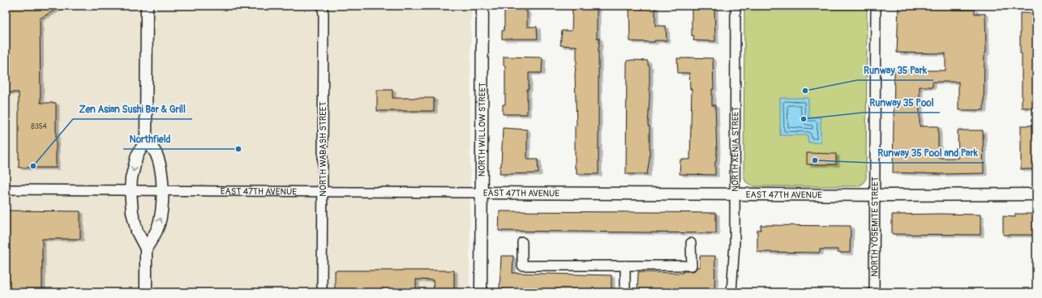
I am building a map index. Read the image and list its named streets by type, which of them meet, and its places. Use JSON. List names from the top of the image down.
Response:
{
  "streets": {
    "street": [
      "NORTH WILLOW STREET",
      "NORTH WABASH STREET",
      "NORTH XENIA STREET",
      "EAST 47TH AVENUE",
      "NORTH YOSEMITE STREET"
    ]
  },
  "crossings": [
    ["NORTH WILLOW STREET", "EAST 47TH AVENUE"],
    ["NORTH WABASH STREET", "EAST 47TH AVENUE"],
    ["NORTH XENIA STREET", "EAST 47TH AVENUE"],
    ["EAST 47TH AVENUE", "NORTH YOSEMITE STREET"]
  ],
  "places": [
    "Runway 35 Park",
    "Runway 35 Pool",
    "Northfield",
    "Runway 35 Pool and Park",
    "Zen Asian Sushi Bar & Grill"
  ],
  "house_numbers": ["8354"]
}
